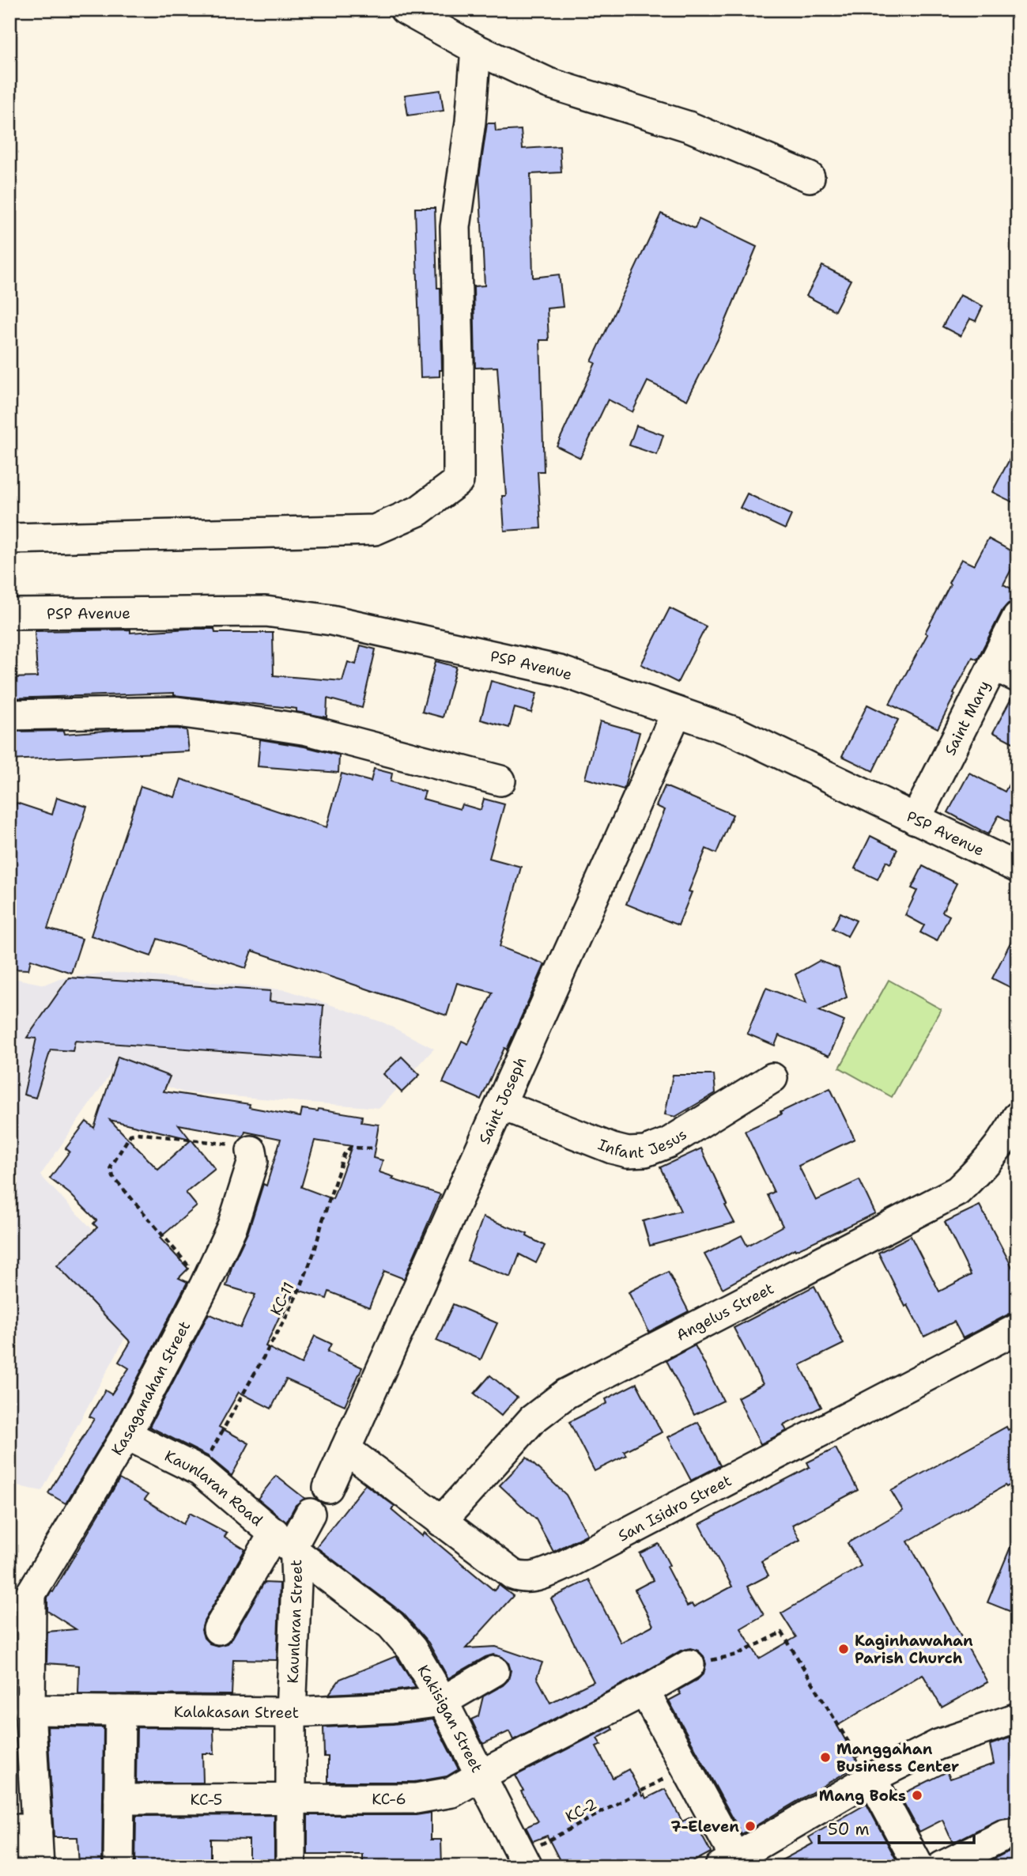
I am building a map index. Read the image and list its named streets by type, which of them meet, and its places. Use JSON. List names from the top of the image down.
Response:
{
  "streets": {
    "street": [
      "PSP Avenue",
      "Saint Mary",
      "Saint Joseph",
      "Infant Jesus",
      "Angelus Street",
      "Kasaganahan Street",
      "Kaunlaran Road",
      "San Isidro Street",
      "Kaunlaran Street",
      "Kalakasan Street",
      "Kakisigan Street",
      "KC-6",
      "KC-5"
    ],
    "path": ["KC-11", "KC-2"]
  },
  "crossings": [
    ["PSP Avenue", "Saint Mary"],
    ["PSP Avenue", "Saint Joseph"],
    ["Saint Joseph", "Infant Jesus"],
    ["Saint Joseph", "San Isidro Street"],
    ["KC-11", "Kaunlaran Road"],
    ["Angelus Street", "San Isidro Street"],
    ["Kasaganahan Street", "Kaunlaran Road"],
    ["Kaunlaran Road", "Kaunlaran Street"],
    ["Kaunlaran Road", "Kakisigan Street"],
    ["Kaunlaran Street", "Kalakasan Street"],
    ["Kaunlaran Street", "Kakisigan Street"],
    ["Kaunlaran Street", "KC-6"],
    ["Kaunlaran Street", "KC-5"],
    ["Kalakasan Street", "Kakisigan Street"],
    ["Kakisigan Street", "KC-6"],
    ["KC-6", "KC-5"]
  ],
  "places": [
    "Kaginhawahan Parish Church",
    "Manggahan Business Center",
    "Mang Boks",
    "7-Eleven"
  ],
  "scale_bar": "50 m"
}
